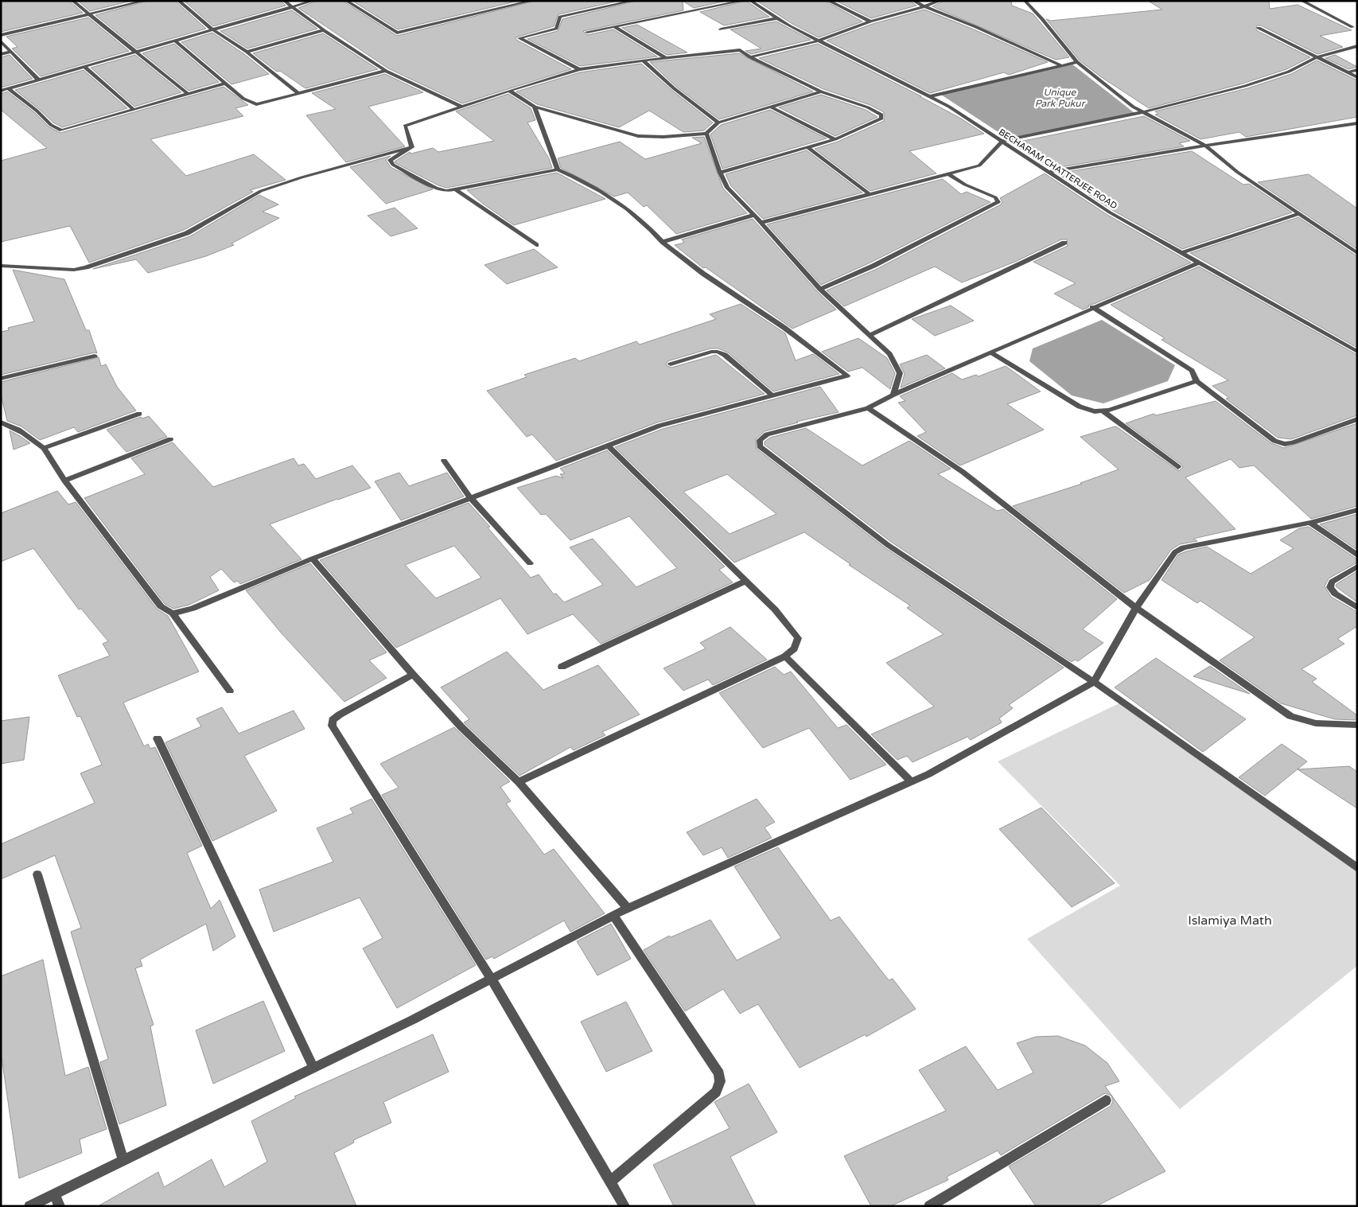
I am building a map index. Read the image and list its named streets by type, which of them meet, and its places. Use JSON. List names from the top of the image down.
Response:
{
  "streets": {
    "street": ["BECHARAM CHATTERJEE ROAD"]
  },
  "water": ["Unique Park Pukur"],
  "parks": ["Islamiya Math"]
}
